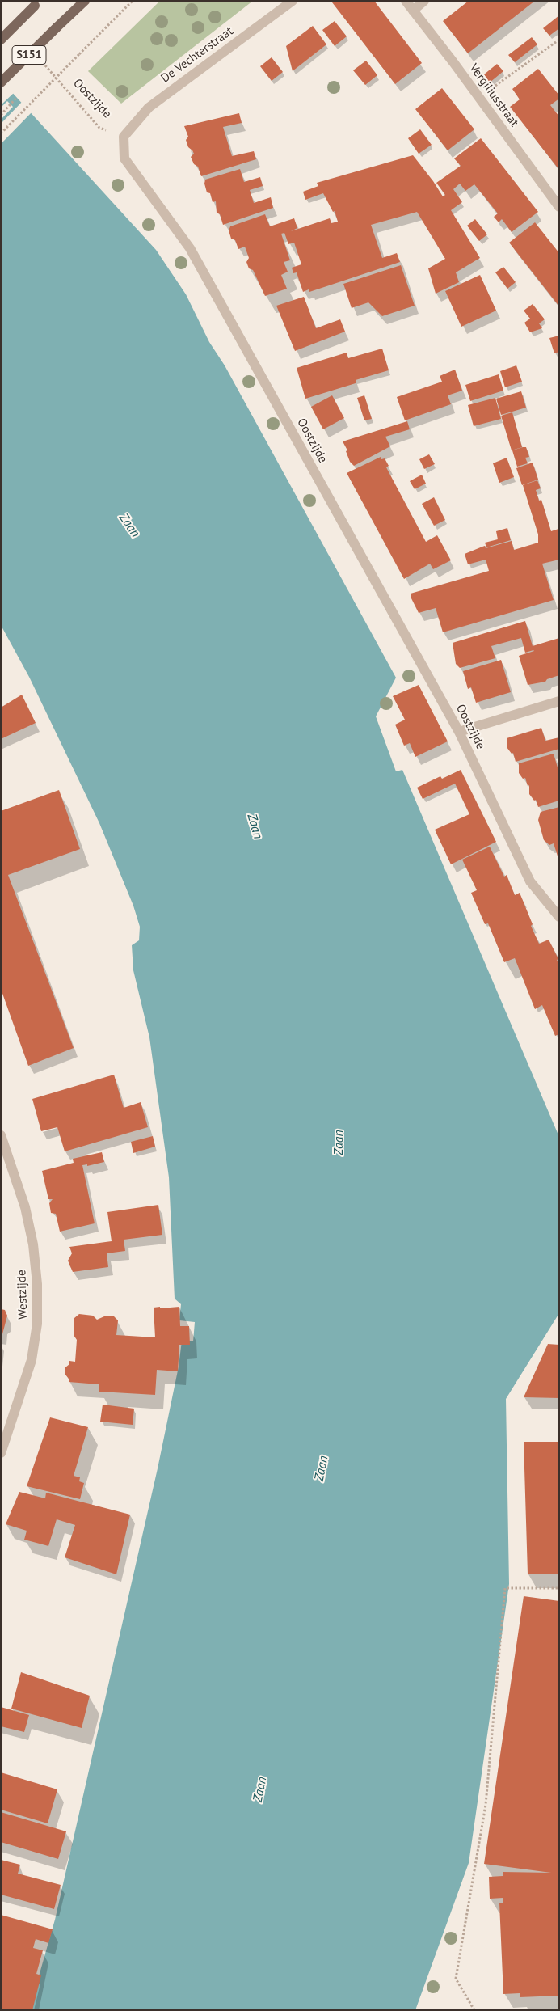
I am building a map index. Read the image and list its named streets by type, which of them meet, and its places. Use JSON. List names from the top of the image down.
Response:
{
  "streets": {
    "main road": ["S151"],
    "street": [
      "De Vechterstraat",
      "Vergiliusstraat",
      "Oostzijde",
      "Westzijde"
    ]
  },
  "crossings": [
    ["De Vechterstraat", "Oostzijde"]
  ],
  "water": ["Zaan"]
}
